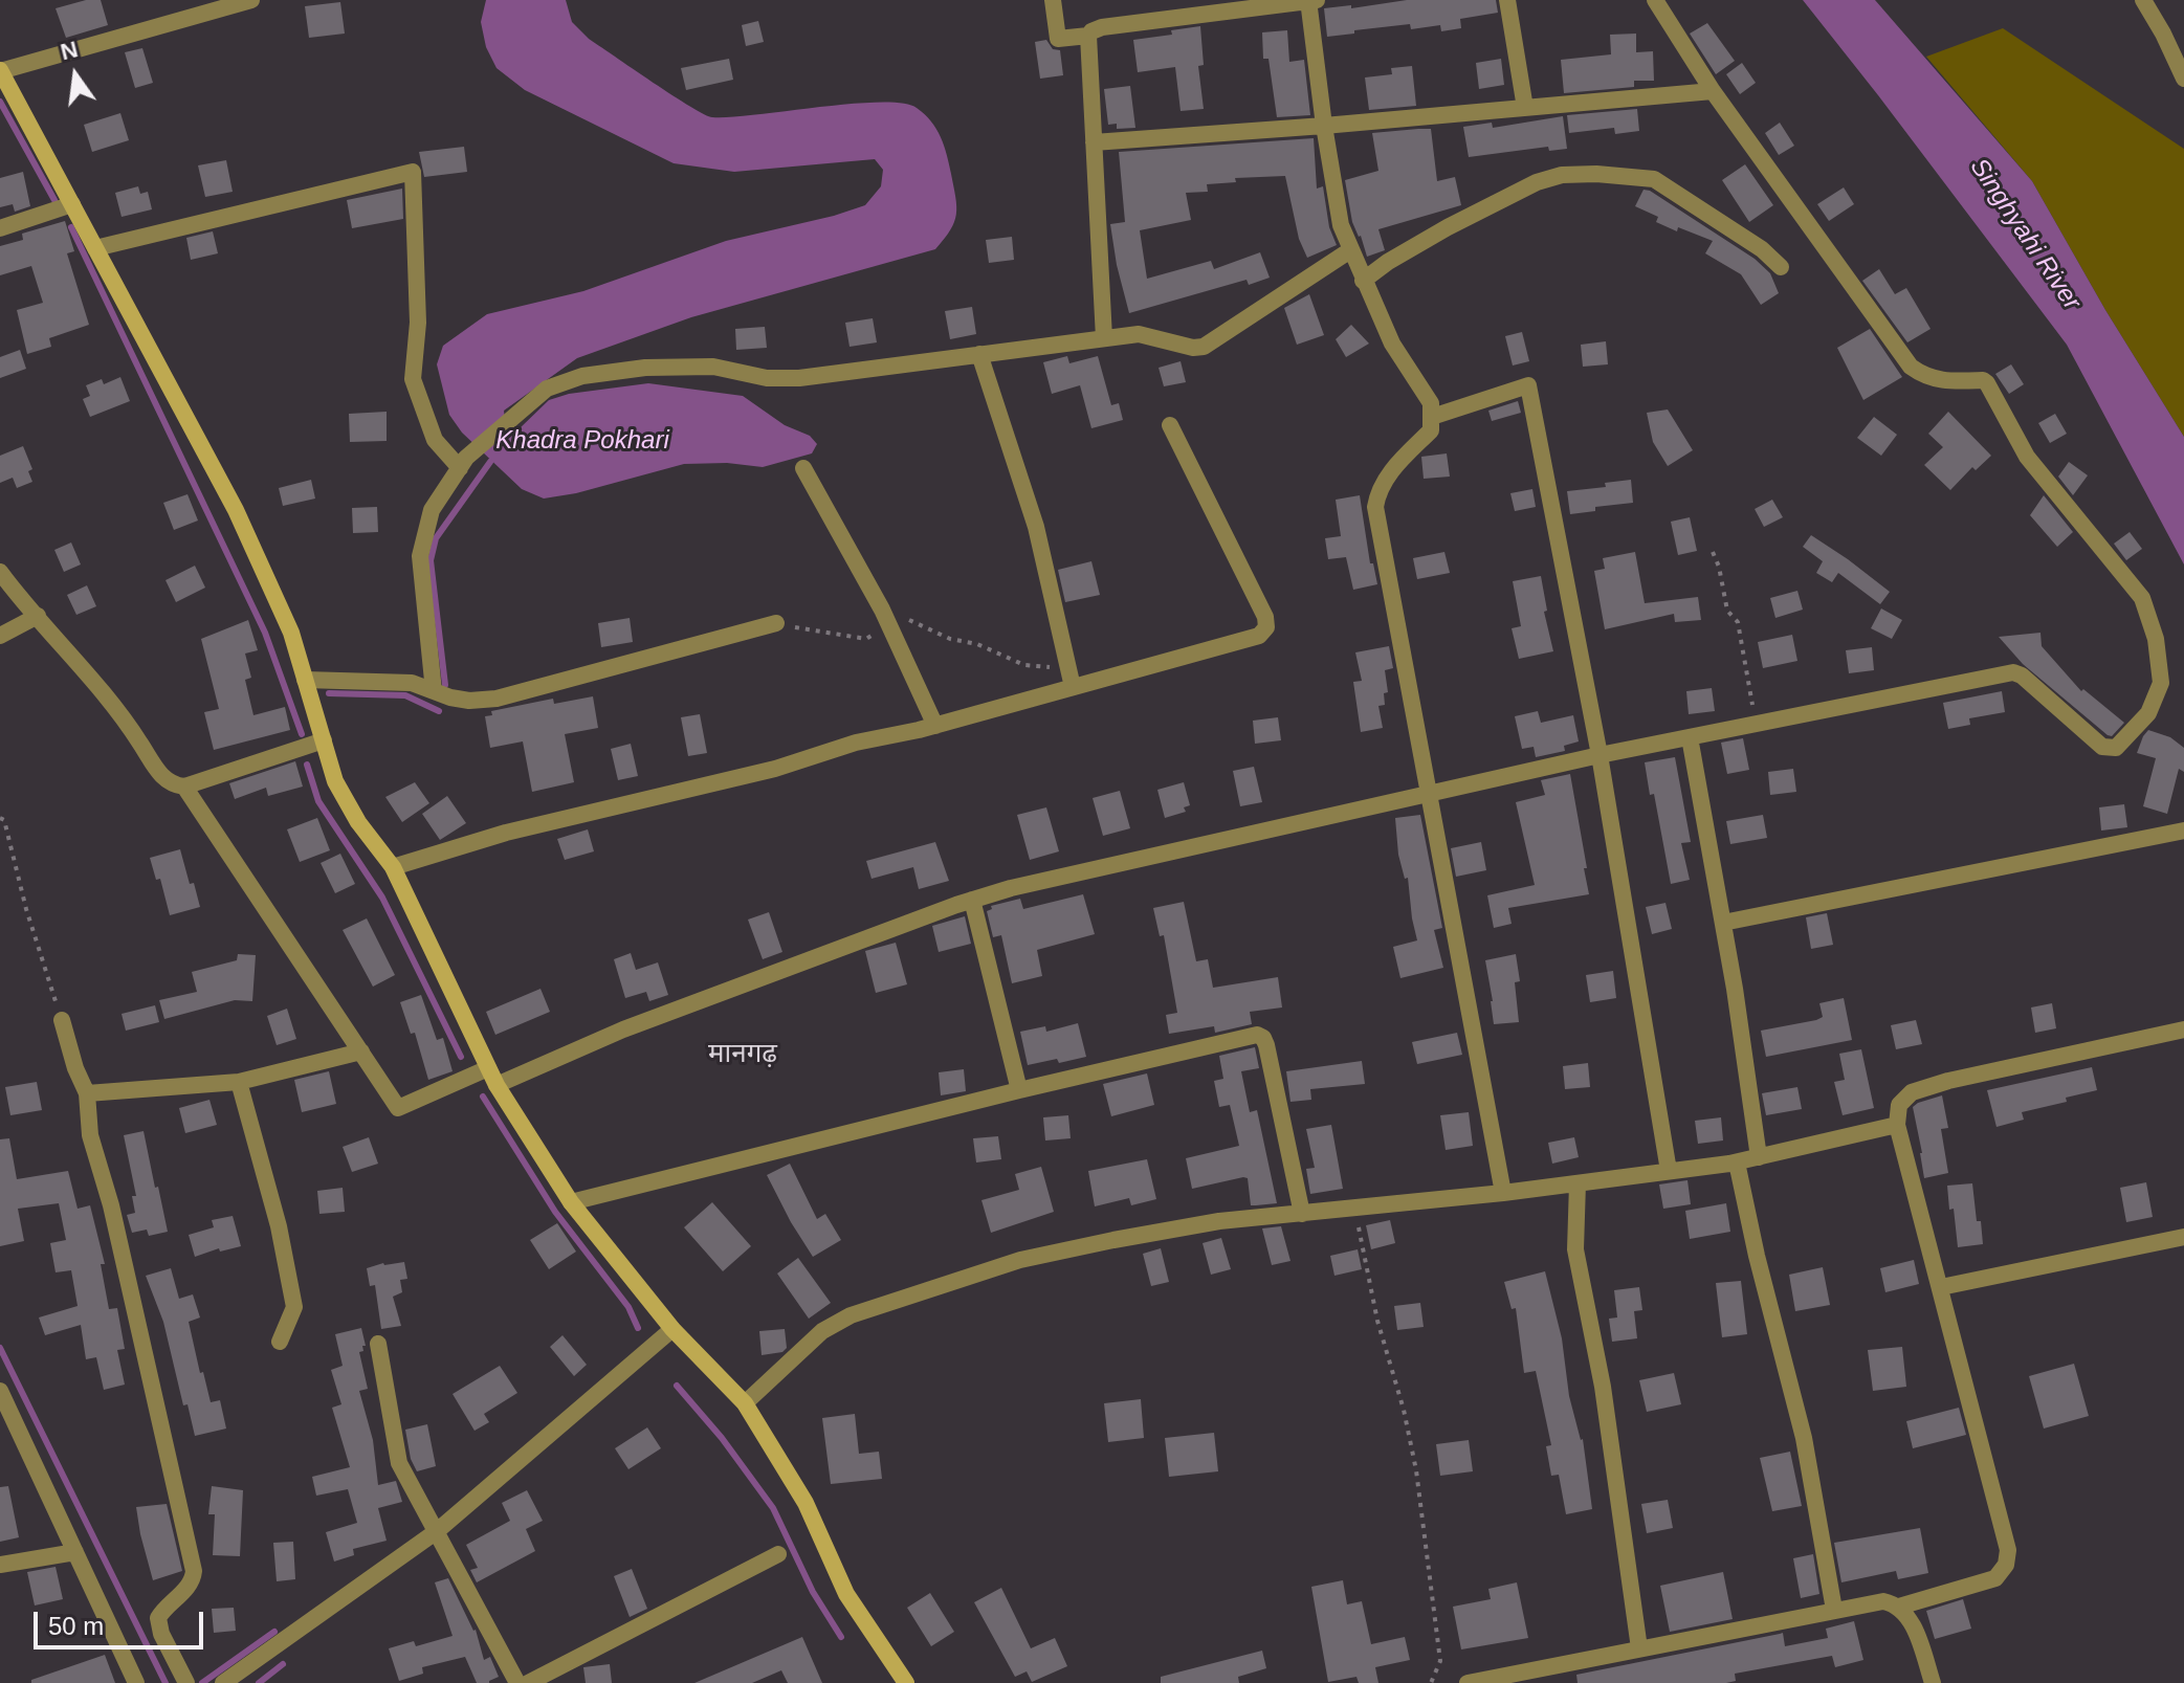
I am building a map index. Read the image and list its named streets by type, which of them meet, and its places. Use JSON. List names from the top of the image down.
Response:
{
  "districts": ["मानगढ़"],
  "water": ["Singhyahi River", "Khadra Pokhari"],
  "scale_bar": "50 m",
  "north": "top"
}
